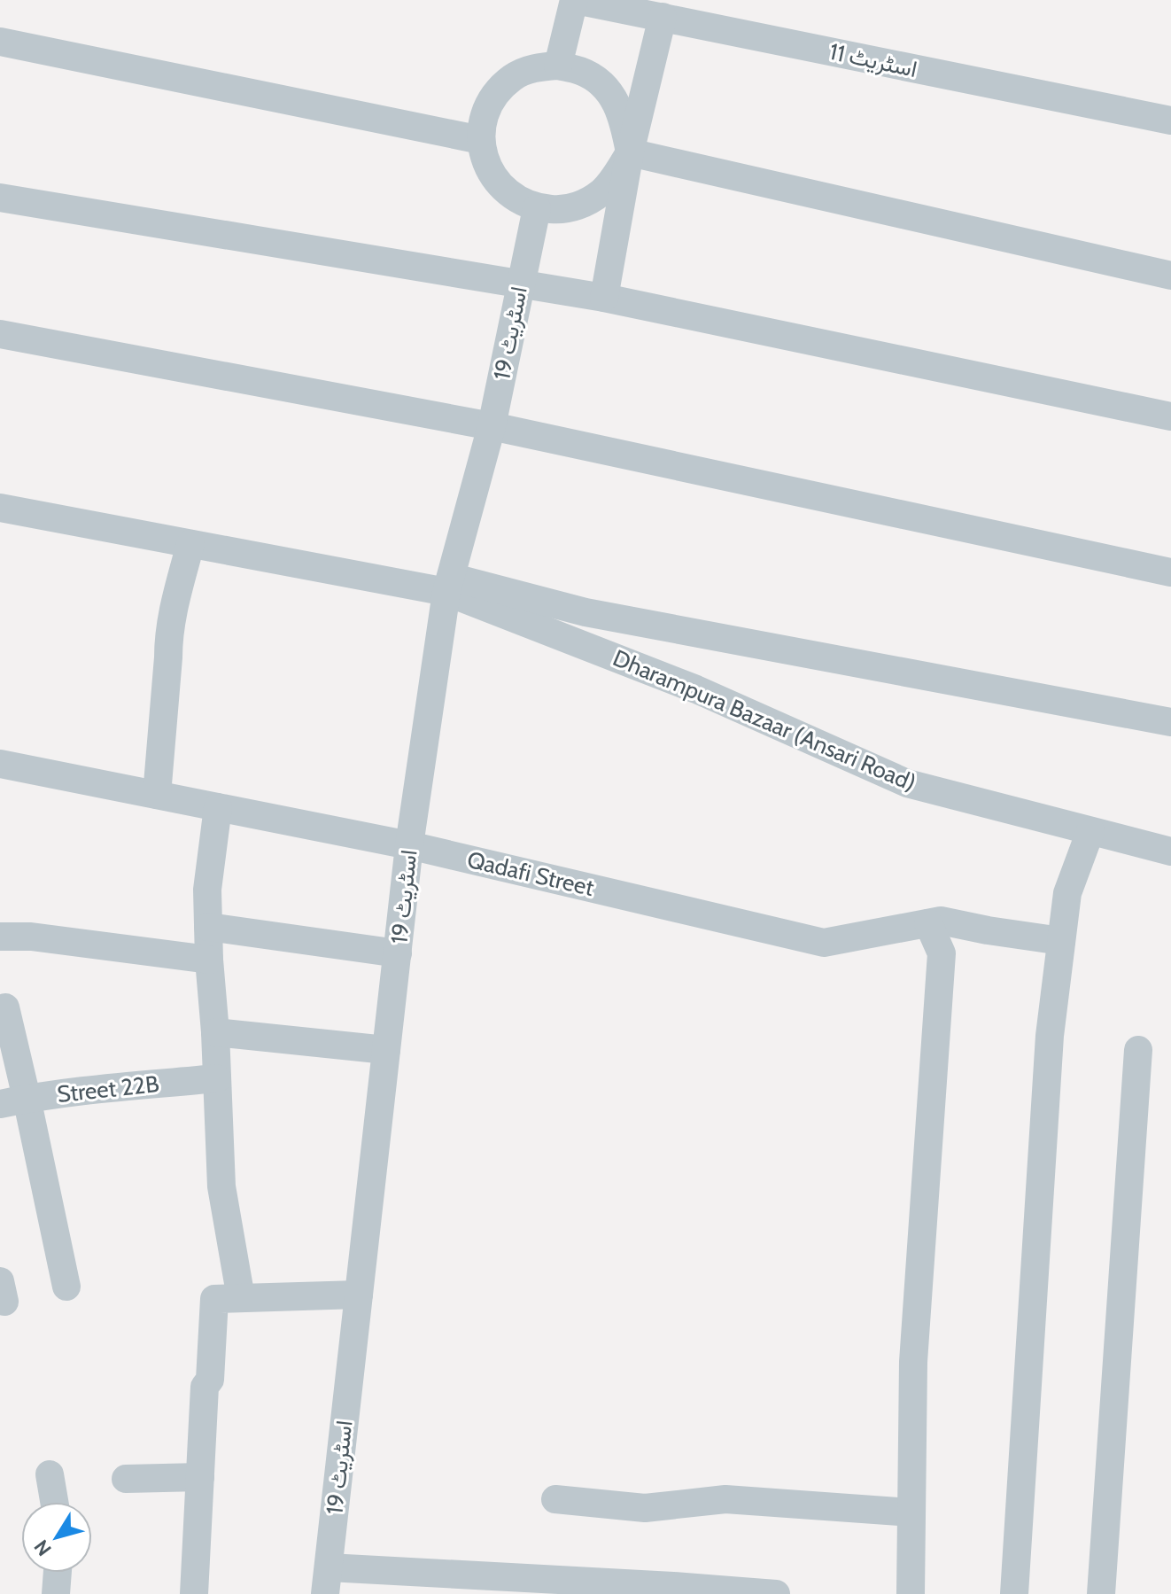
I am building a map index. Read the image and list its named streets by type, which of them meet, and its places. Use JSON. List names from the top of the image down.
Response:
{
  "streets": {
    "street": [
      "اسٹریٹ 11",
      "اسٹریٹ 19",
      "Dharampura Bazaar (Ansari Road)",
      "Qadafi Street",
      "Street 22B"
    ]
  },
  "crossings": [
    ["اسٹریٹ 19", "Dharampura Bazaar (Ansari Road)"],
    ["اسٹریٹ 19", "Qadafi Street"]
  ],
  "north": "bottom left"
}
